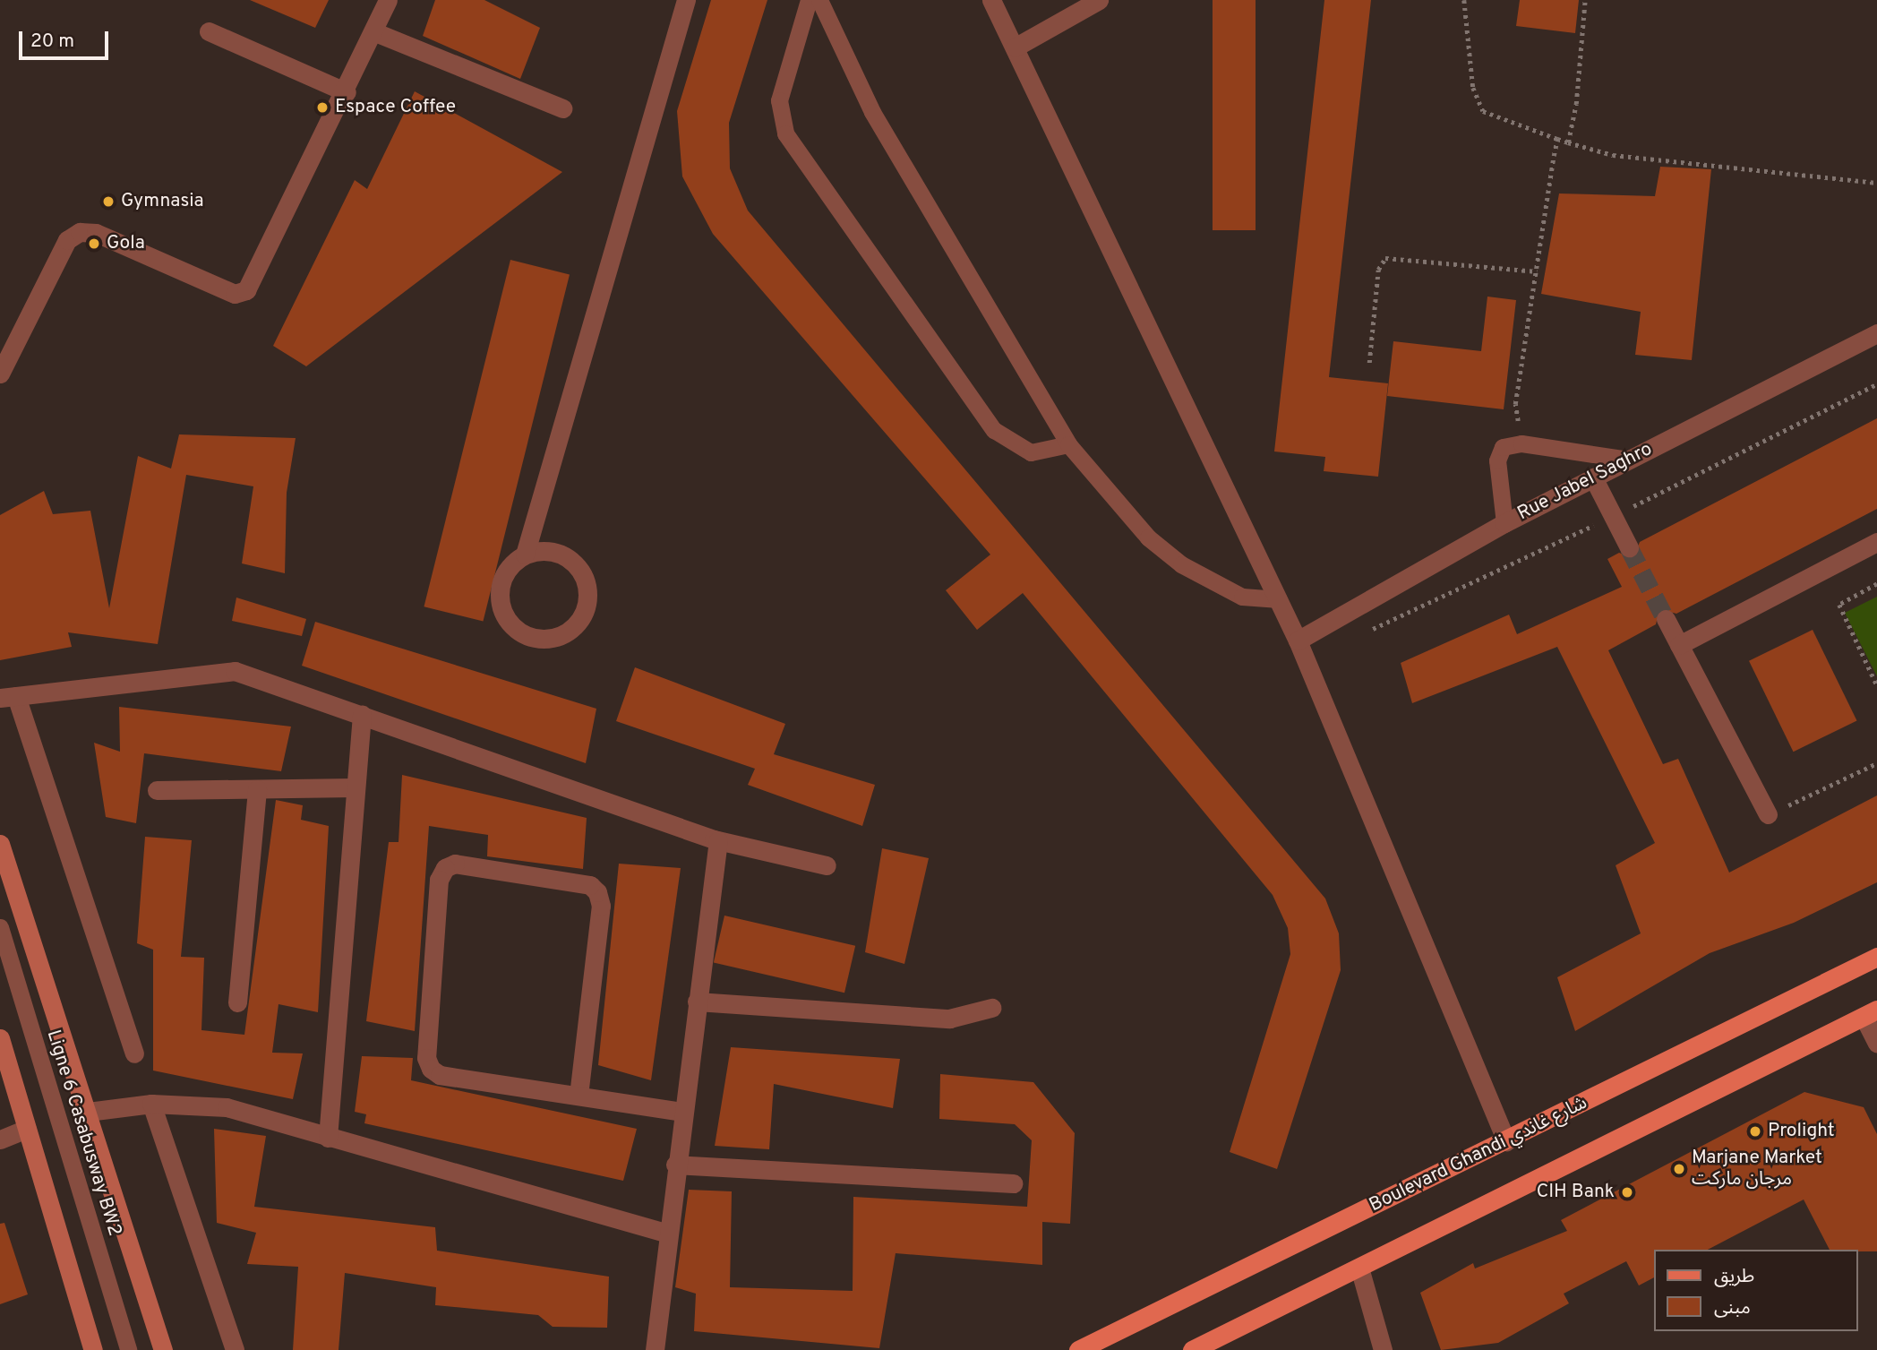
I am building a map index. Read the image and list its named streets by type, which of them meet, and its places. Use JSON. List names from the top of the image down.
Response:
{
  "streets": {
    "main road": ["Boulevard Ghandi شارع غاندي"],
    "street": ["Rue Jabel Saghro"],
    "lane": ["Ligne 6 Casabusway BW2"]
  },
  "places": [
    "Espace Coffee",
    "Gymnasia",
    "Gola",
    "Prolight",
    "Marjane Market مرجان ماركت",
    "CIH Bank"
  ],
  "legend": ["طريق", "مبنى"],
  "scale_bar": "20 m"
}
